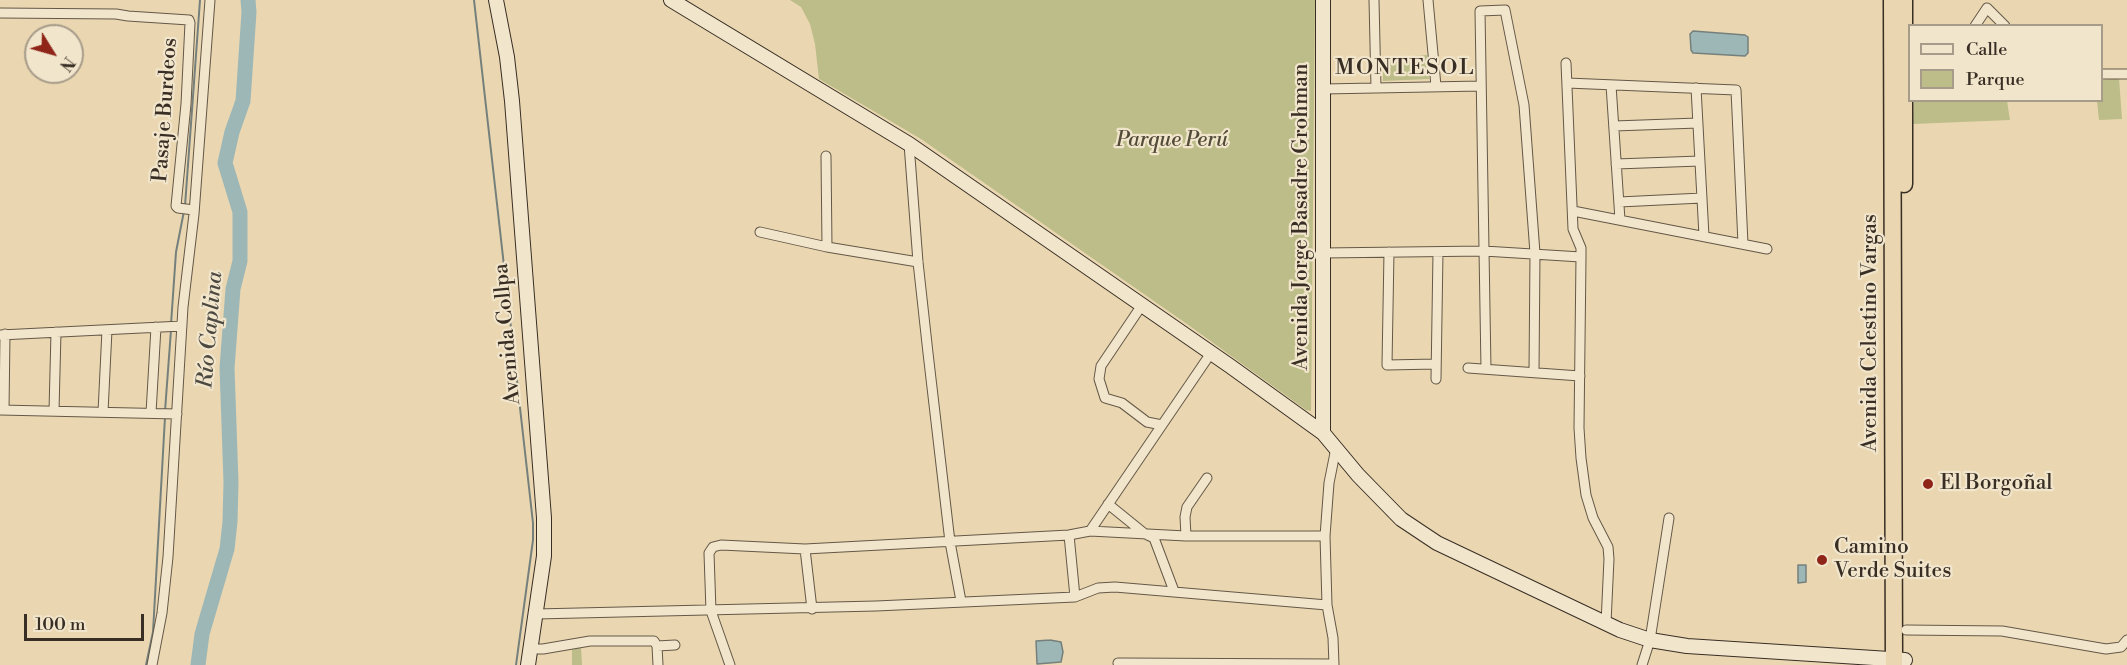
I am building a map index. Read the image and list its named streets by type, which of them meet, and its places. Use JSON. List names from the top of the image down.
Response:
{
  "streets": {
    "highway": ["Avenida Celestino Vargas"],
    "main road": ["Avenida Jorge Basadre Grohman", "Avenida Collpa"],
    "street": ["Pasaje Burdeos"]
  },
  "districts": ["MONTESOL"],
  "water": ["Río Caplina"],
  "parks": ["Parque Perú"],
  "places": ["El Borgoñal", "Camino Verde Suites"],
  "legend": ["Calle", "Parque"],
  "scale_bar": "100 m",
  "north": "bottom right"
}
